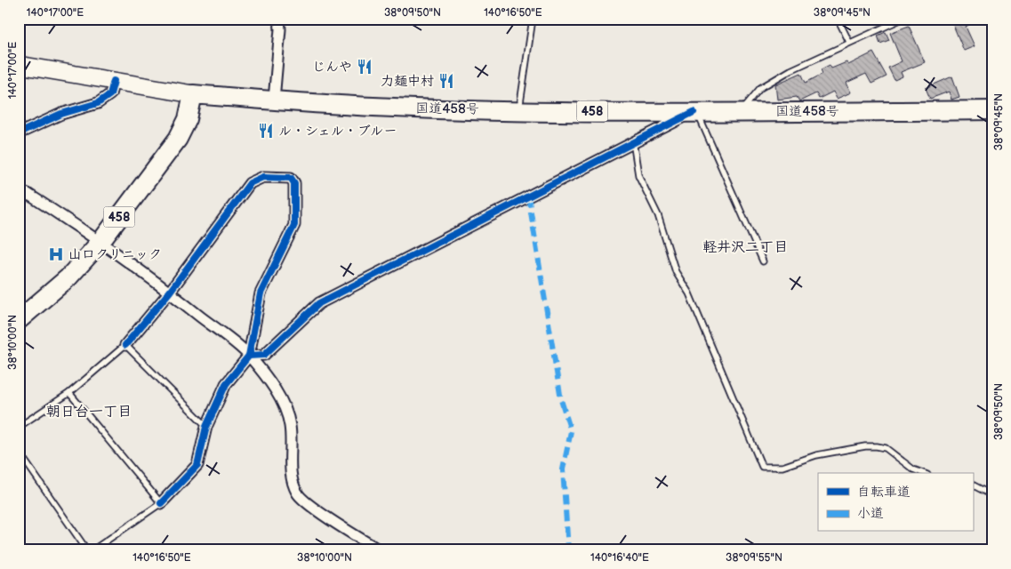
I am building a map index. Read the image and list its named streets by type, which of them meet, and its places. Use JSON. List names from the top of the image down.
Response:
{
  "streets": {
    "highway": ["国道458号", "458"]
  },
  "crossings": [
    ["国道458号", "458"]
  ],
  "districts": ["軽井沢二丁目", "朝日台一丁目"],
  "places": {
    "restaurant": ["じんや", "力麺中村", "ル・シェル・ブルー"],
    "hospital": ["山口クリニック"]
  },
  "legend": ["自転車道", "小道"],
  "coordinates": [
    "140°17'00\"E",
    "38°09'50\"N",
    "140°16'50\"E",
    "38°09'45\"N",
    "38°10'00\"N",
    "140°16'40\"E",
    "38°09'55\"N"
  ]
}
